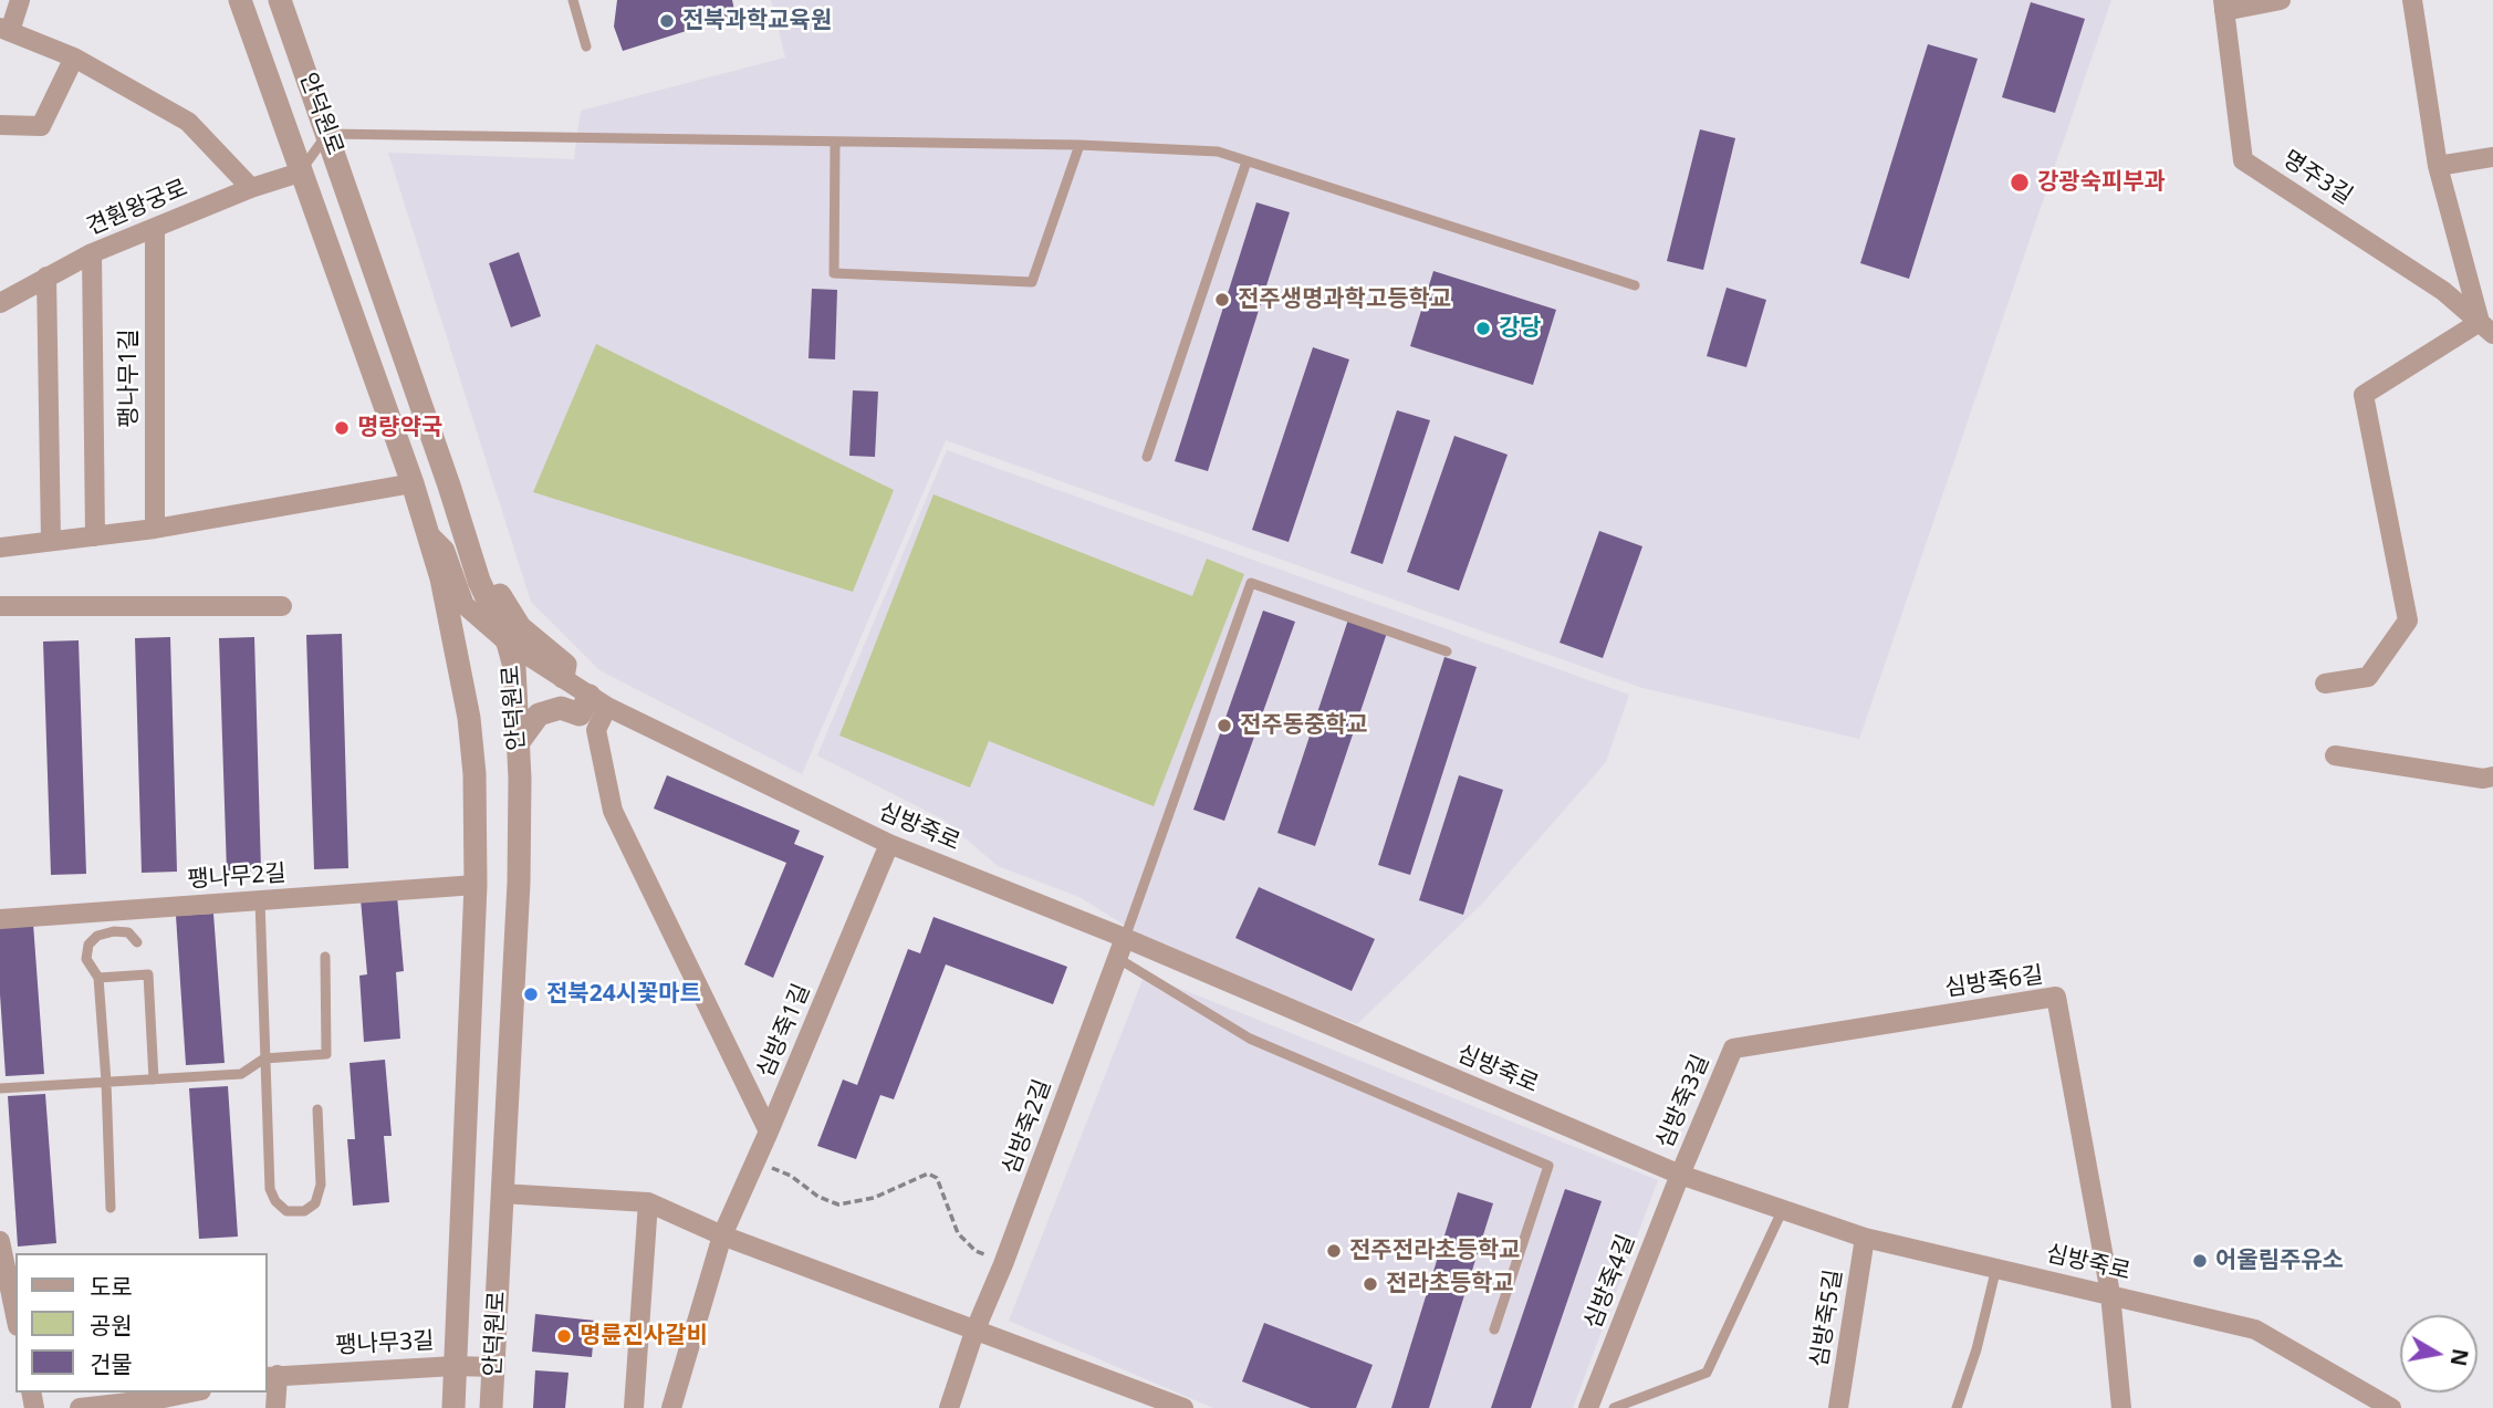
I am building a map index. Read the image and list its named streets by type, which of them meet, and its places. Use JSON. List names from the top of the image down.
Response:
{
  "streets": {
    "street": [
      "안덕원로",
      "명주3길",
      "견훤왕궁로",
      "팽나무1길",
      "심방죽로",
      "팽나무2길",
      "심방죽6길",
      "심방죽1길",
      "심방죽3길",
      "심방죽2길",
      "심방죽4길",
      "심방죽5길",
      "팽나무3길"
    ]
  },
  "crossings": [
    ["안덕원로", "견훤왕궁로"],
    ["안덕원로", "심방죽로"],
    ["안덕원로", "팽나무2길"],
    ["안덕원로", "팽나무3길"],
    ["견훤왕궁로", "팽나무1길"],
    ["심방죽로", "심방죽6길"],
    ["심방죽로", "심방죽1길"],
    ["심방죽로", "심방죽3길"],
    ["심방죽로", "심방죽2길"],
    ["심방죽로", "심방죽4길"],
    ["심방죽로", "심방죽5길"],
    ["심방죽6길", "심방죽3길"],
    ["심방죽3길", "심방죽4길"]
  ],
  "places": [
    "전북과학교육원",
    "강광숙피부과",
    "전주생명과학고등학교",
    "강당",
    "명량약국",
    "전주동중학교",
    "전북24시꽃마트",
    "전주전라초등학교",
    "어울림주유소",
    "전라초등학교",
    "명륜진사갈비"
  ],
  "legend": ["도로", "공원", "건물"],
  "north": "right"
}
